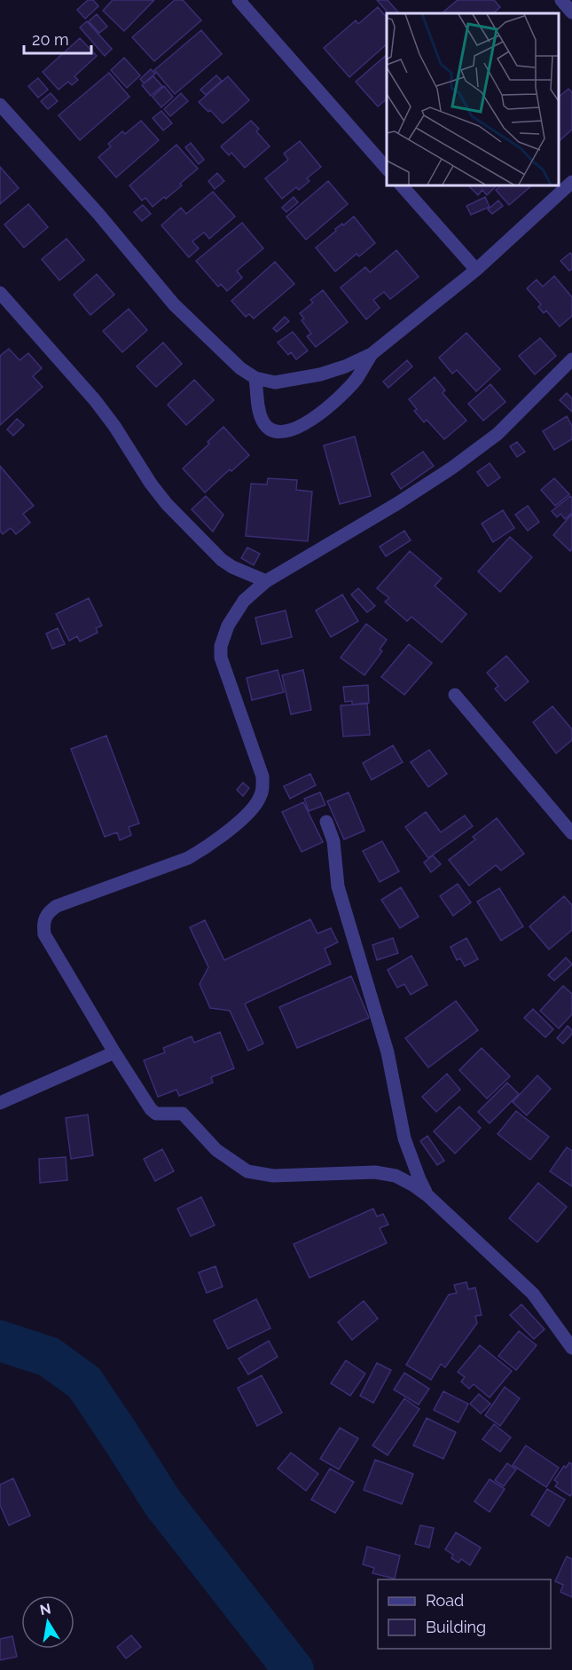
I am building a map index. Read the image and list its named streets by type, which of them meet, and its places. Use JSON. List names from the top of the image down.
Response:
{
  "legend": ["Road", "Building"],
  "scale_bar": "20 m",
  "north": "top"
}
